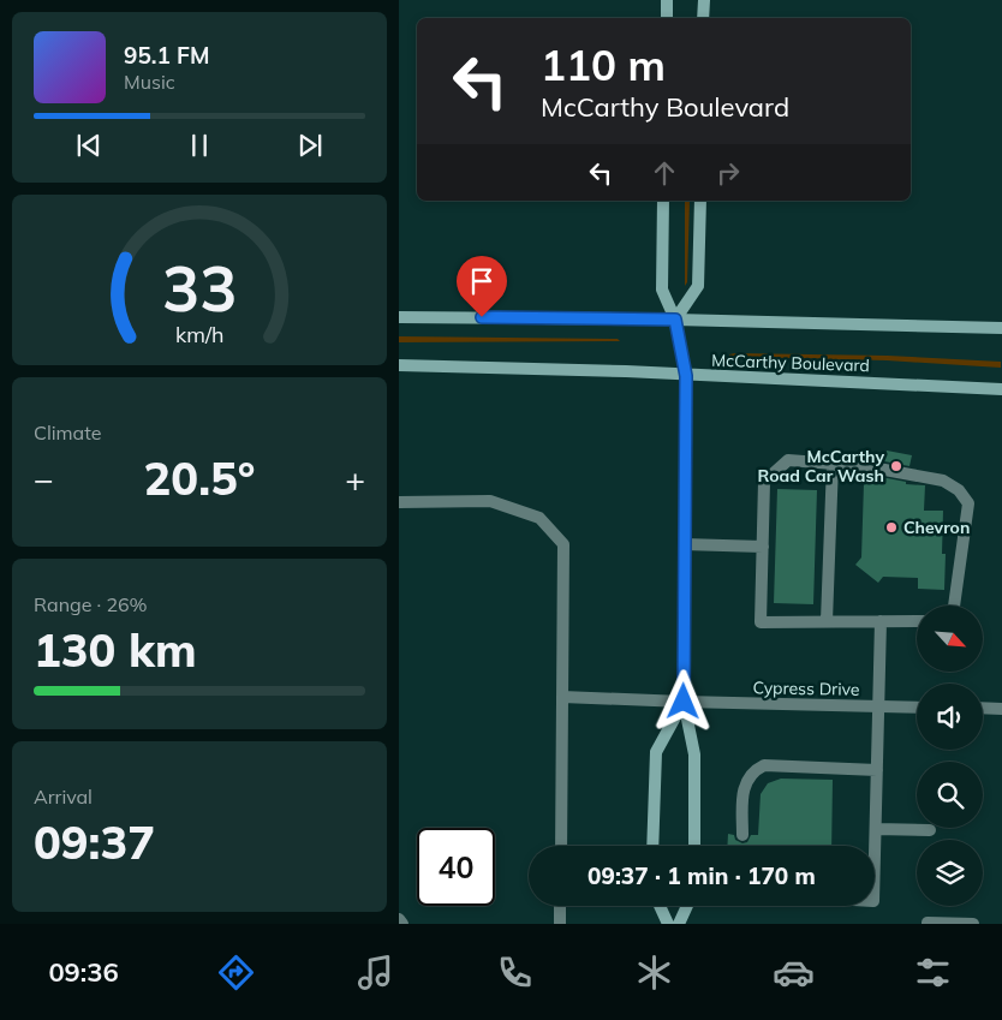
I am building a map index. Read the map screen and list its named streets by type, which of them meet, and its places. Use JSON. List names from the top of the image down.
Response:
{
  "streets": {
    "main road": ["McCarthy Boulevard"],
    "street": ["Cypress Drive"]
  },
  "places": ["McCarthy Road Car Wash", "Chevron"],
  "north": "bottom right",
  "page": {
    "turn": ["110 m", "McCarthy Boulevard"],
    "song": ["95.1 FM", "Music"],
    "tile": [
      "Climate",
      ["Range · 26%", "130 km"],
      ["Arrival", "09:37"]
    ],
    "heat": ["−", "20.5°", "+"],
    "limit": "40",
    "trip": "09:37 · 1 min · 170 m",
    "tabs": "09:36",
    "gauge": ["33", "km/h"]
  }
}
